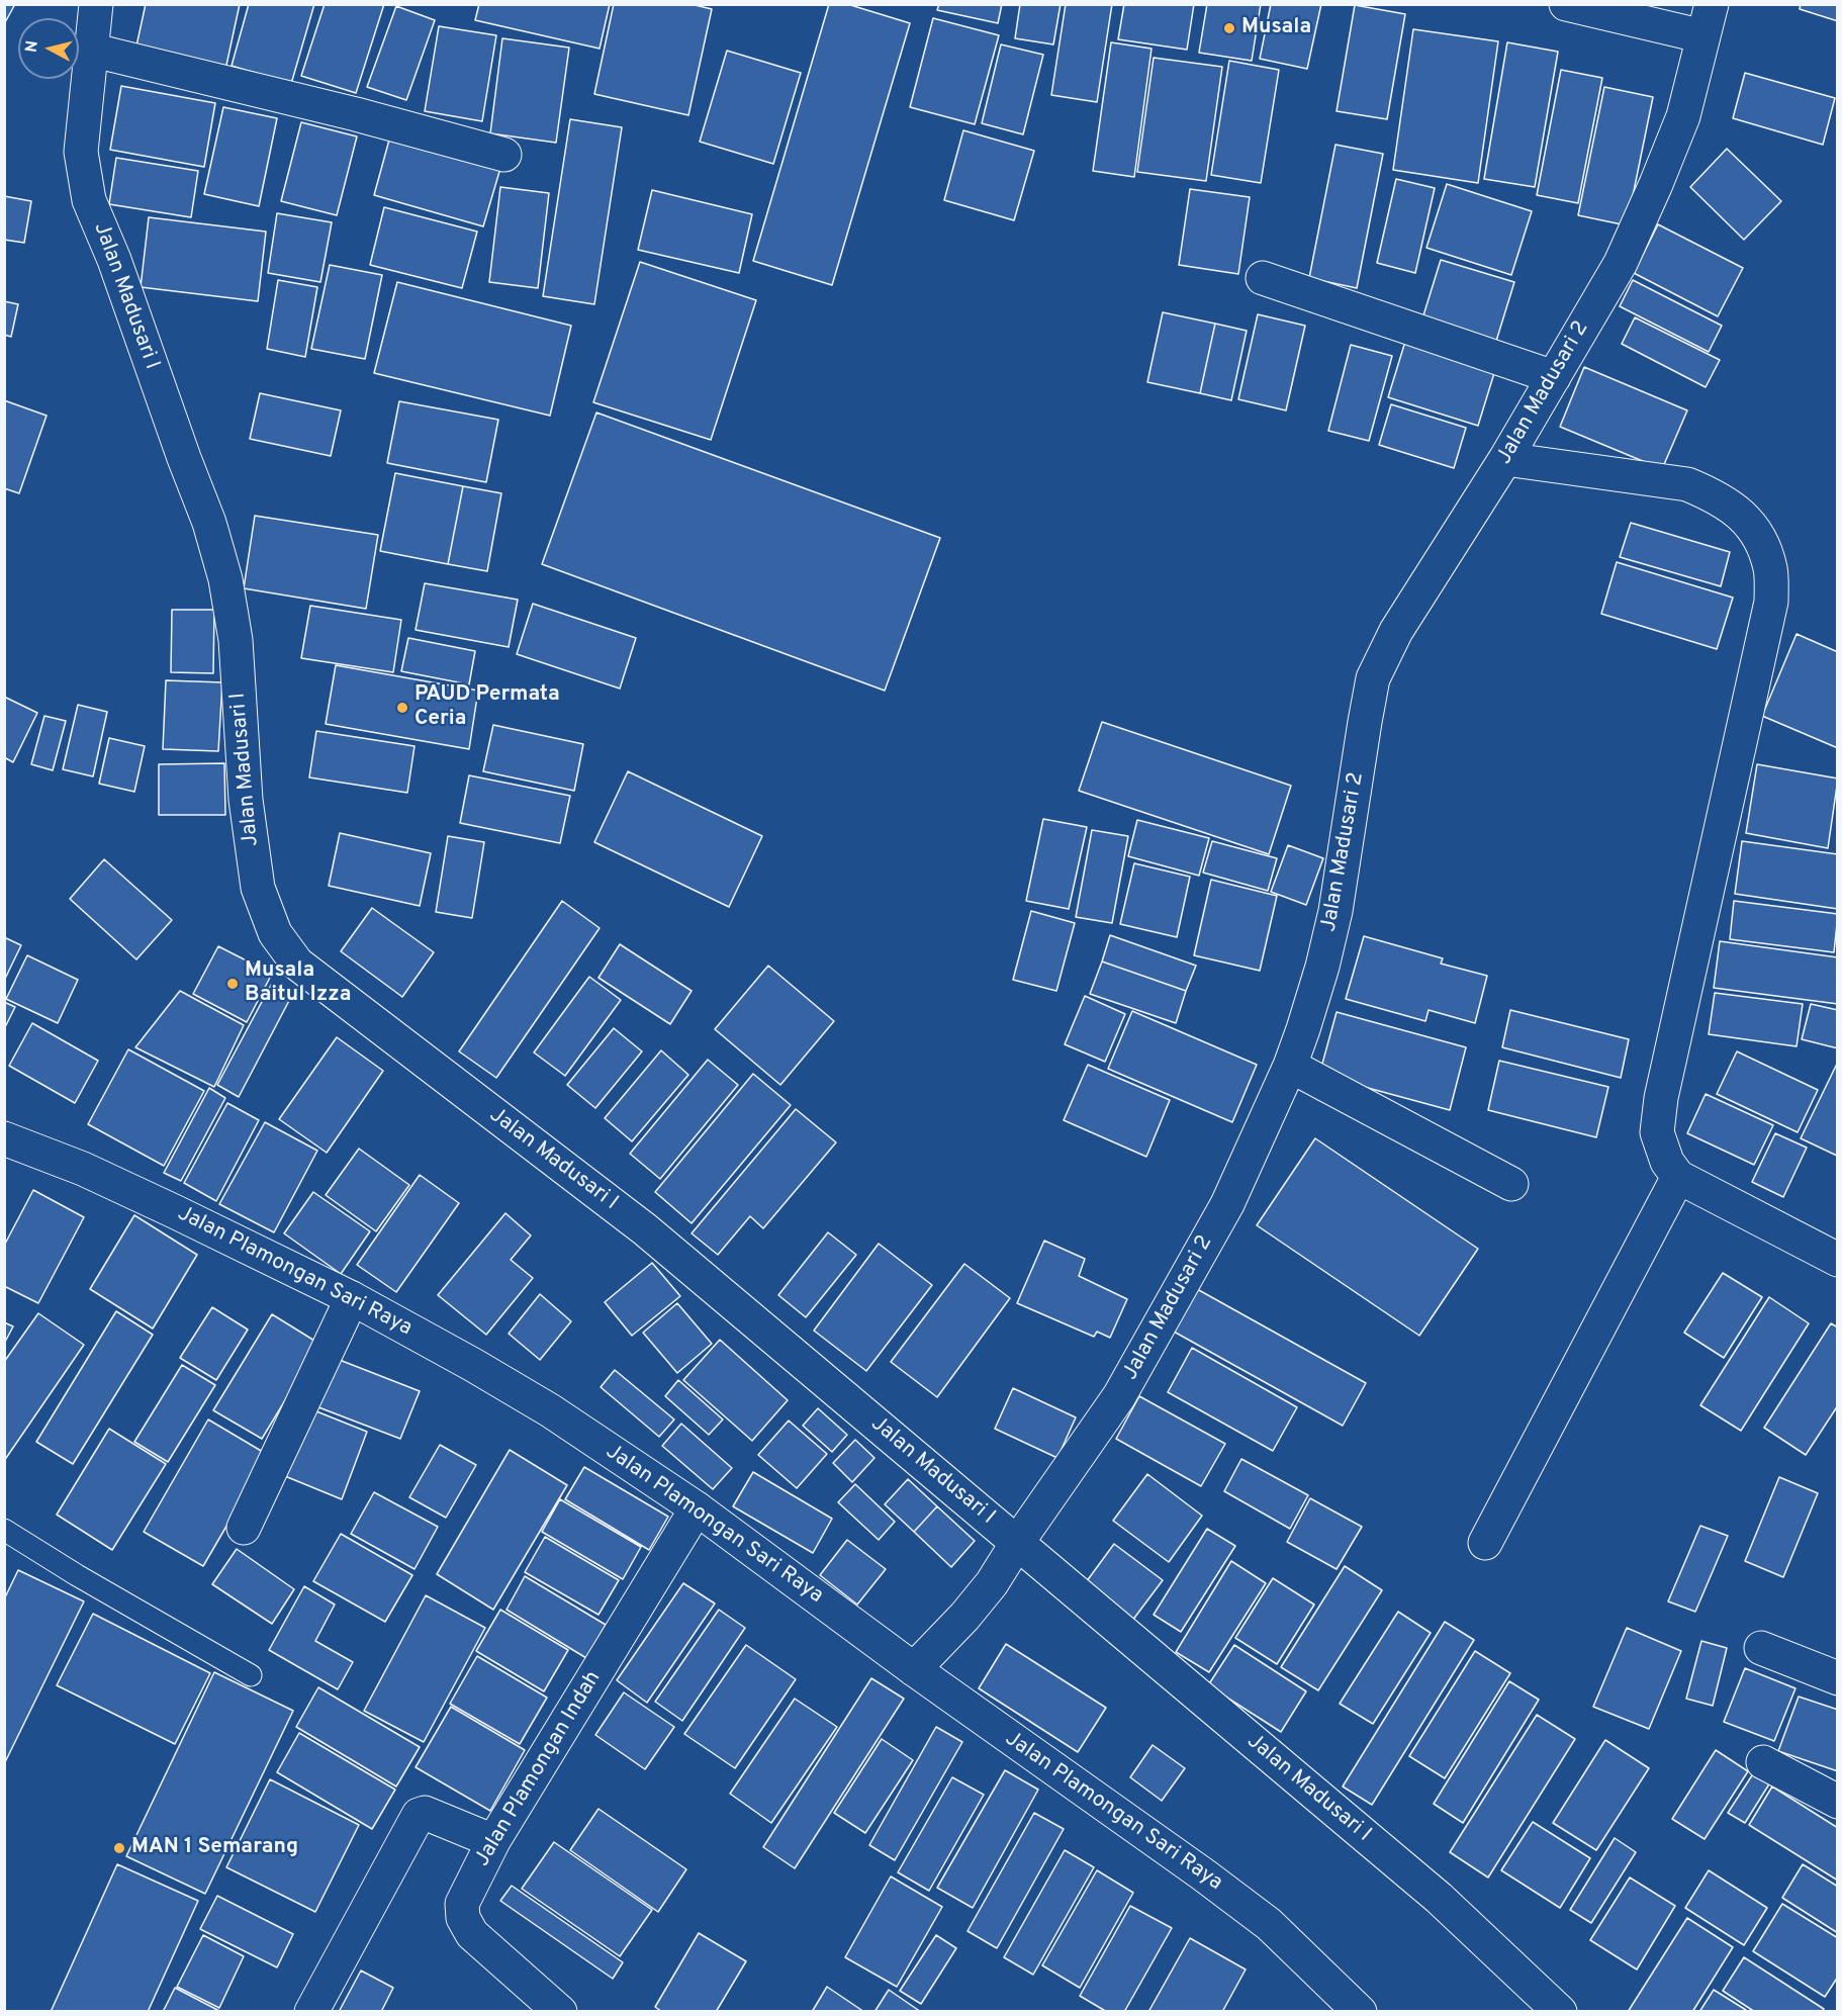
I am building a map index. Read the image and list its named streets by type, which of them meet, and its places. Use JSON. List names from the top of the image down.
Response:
{
  "streets": {
    "street": [
      "Jalan Madusari I",
      "Jalan Madusari 2",
      "Jalan Plamongan Sari Raya",
      "Jalan Plamongan Indah"
    ]
  },
  "crossings": [
    ["Jalan Madusari I", "Jalan Madusari 2"],
    ["Jalan Madusari 2", "Jalan Plamongan Sari Raya"],
    ["Jalan Plamongan Sari Raya", "Jalan Plamongan Indah"]
  ],
  "places": [
    "Musala",
    "PAUD Permata Ceria",
    "Musala Baitul Izza",
    "MAN 1 Semarang"
  ],
  "north": "left"
}
